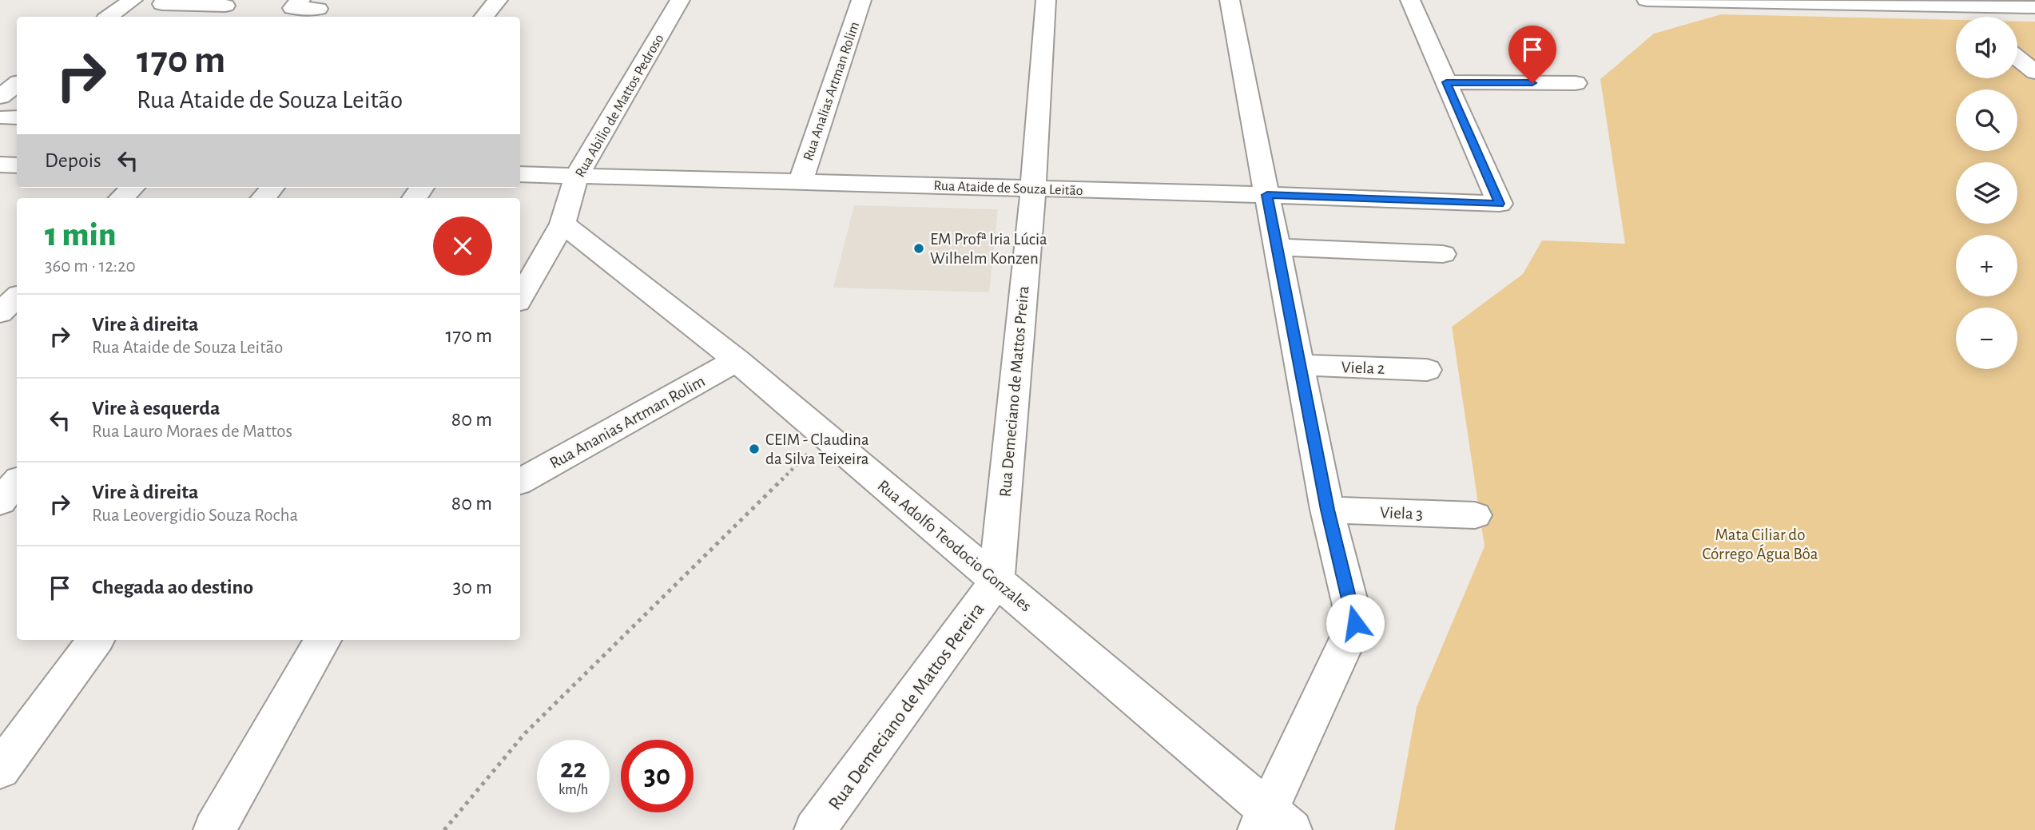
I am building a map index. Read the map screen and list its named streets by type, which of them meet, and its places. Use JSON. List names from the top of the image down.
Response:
{
  "streets": {
    "street": [
      "Rua Analias Artman Rolim",
      "Rua Abilio de Mattos Pedroso",
      "Rua Ataide de Souza Leitão",
      "Viela 2",
      "Rua Demeciano de Mattos Preira",
      "Rua Ananias Artman Rolim",
      "Viela 3",
      "Rua Adolfo Teodocio Gonzales",
      "Rua Demeciano de Mattos Pereira"
    ]
  },
  "crossings": [
    ["Rua Analias Artman Rolim", "Rua Ataide de Souza Leitão"],
    ["Rua Abilio de Mattos Pedroso", "Rua Ataide de Souza Leitão"],
    ["Rua Abilio de Mattos Pedroso", "Rua Adolfo Teodocio Gonzales"],
    ["Rua Ataide de Souza Leitão", "Rua Demeciano de Mattos Preira"],
    ["Rua Demeciano de Mattos Preira", "Rua Adolfo Teodocio Gonzales"],
    ["Rua Demeciano de Mattos Preira", "Rua Demeciano de Mattos Pereira"],
    ["Rua Ananias Artman Rolim", "Rua Adolfo Teodocio Gonzales"],
    ["Rua Adolfo Teodocio Gonzales", "Rua Demeciano de Mattos Pereira"]
  ],
  "parks": ["Mata Ciliar do Córrego Água Bôa"],
  "places": ["EM Profª Iria Lúcia Wilhelm Konzen", "CEIM - Claudina da Silva Teixeira"],
  "page": {
    "map_buttons": ["+", "−"],
    "turn": ["170 m", "Rua Ataide de Souza Leitão"],
    "then": "Depois",
    "heading": ["1 min", "360 m · 12:20"],
    "list": [
      {
        "name": "Vire à direita",
        "note": "Rua Ataide de Souza Leitão",
        "value": "170 m"
      },
      {
        "name": "Vire à esquerda",
        "note": "Rua Lauro Moraes de Mattos",
        "value": "80 m"
      },
      {
        "name": "Vire à direita",
        "note": "Rua Leovergidio Souza Rocha",
        "value": "80 m"
      },
      {
        "name": "Chegada ao destino",
        "value": "30 m"
      }
    ],
    "speed": "22 km/h",
    "limit": "30"
  }
}
